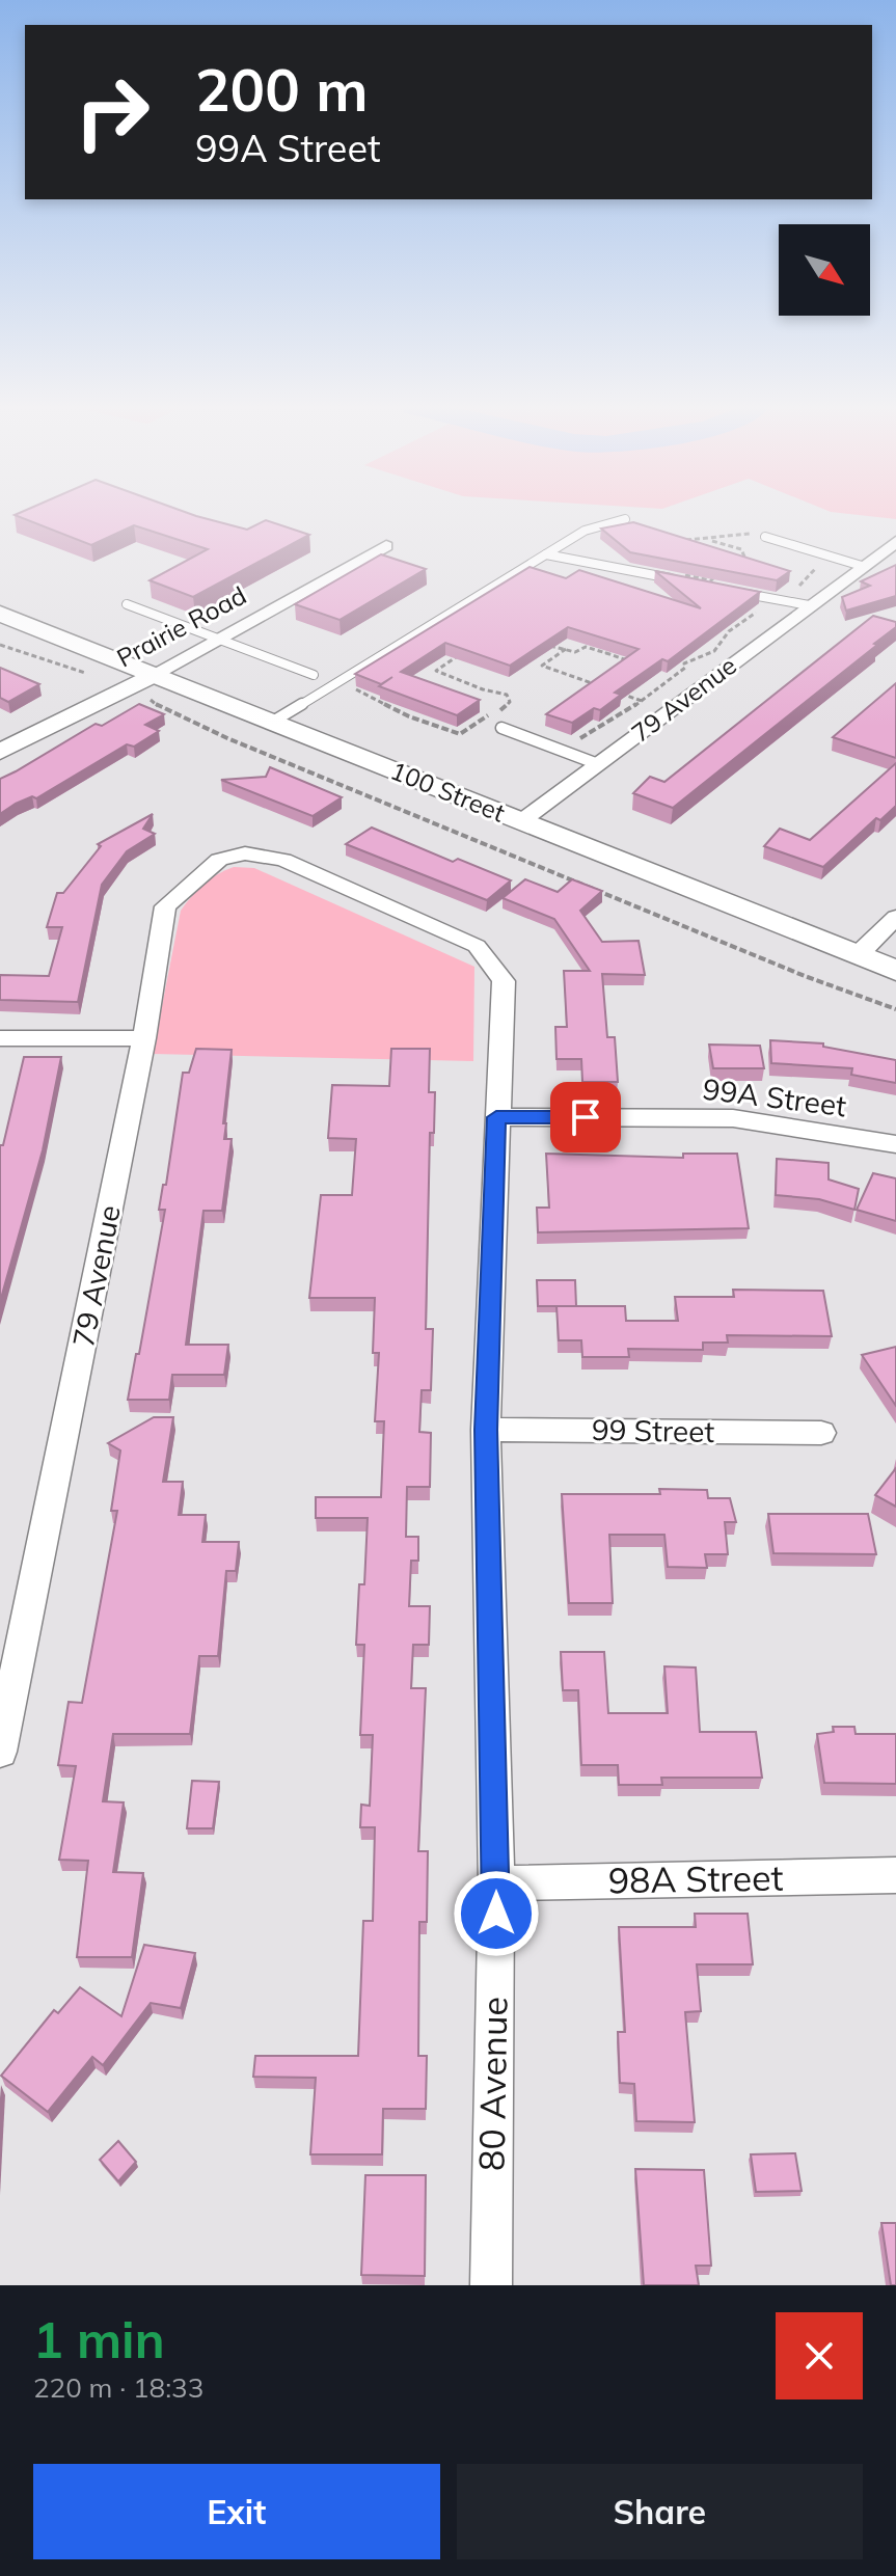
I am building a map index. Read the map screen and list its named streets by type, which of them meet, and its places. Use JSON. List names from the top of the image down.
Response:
{
  "streets": {
    "main road": ["100 Street"],
    "street": [
      "Prairie Road",
      "79 Avenue",
      "99A Street",
      "99 Street",
      "98A Street",
      "80 Avenue"
    ]
  },
  "crossings": [
    ["Prairie Road", "100 Street"],
    ["79 Avenue", "100 Street"],
    ["79 Avenue", "80 Avenue"],
    ["99A Street", "80 Avenue"],
    ["99 Street", "80 Avenue"],
    ["98A Street", "80 Avenue"]
  ],
  "north": "bottom right",
  "page": {
    "turn": ["200 m", "99A Street"],
    "heading": ["1 min", "220 m · 18:33"],
    "buttons": ["Exit", "Share"]
  }
}
